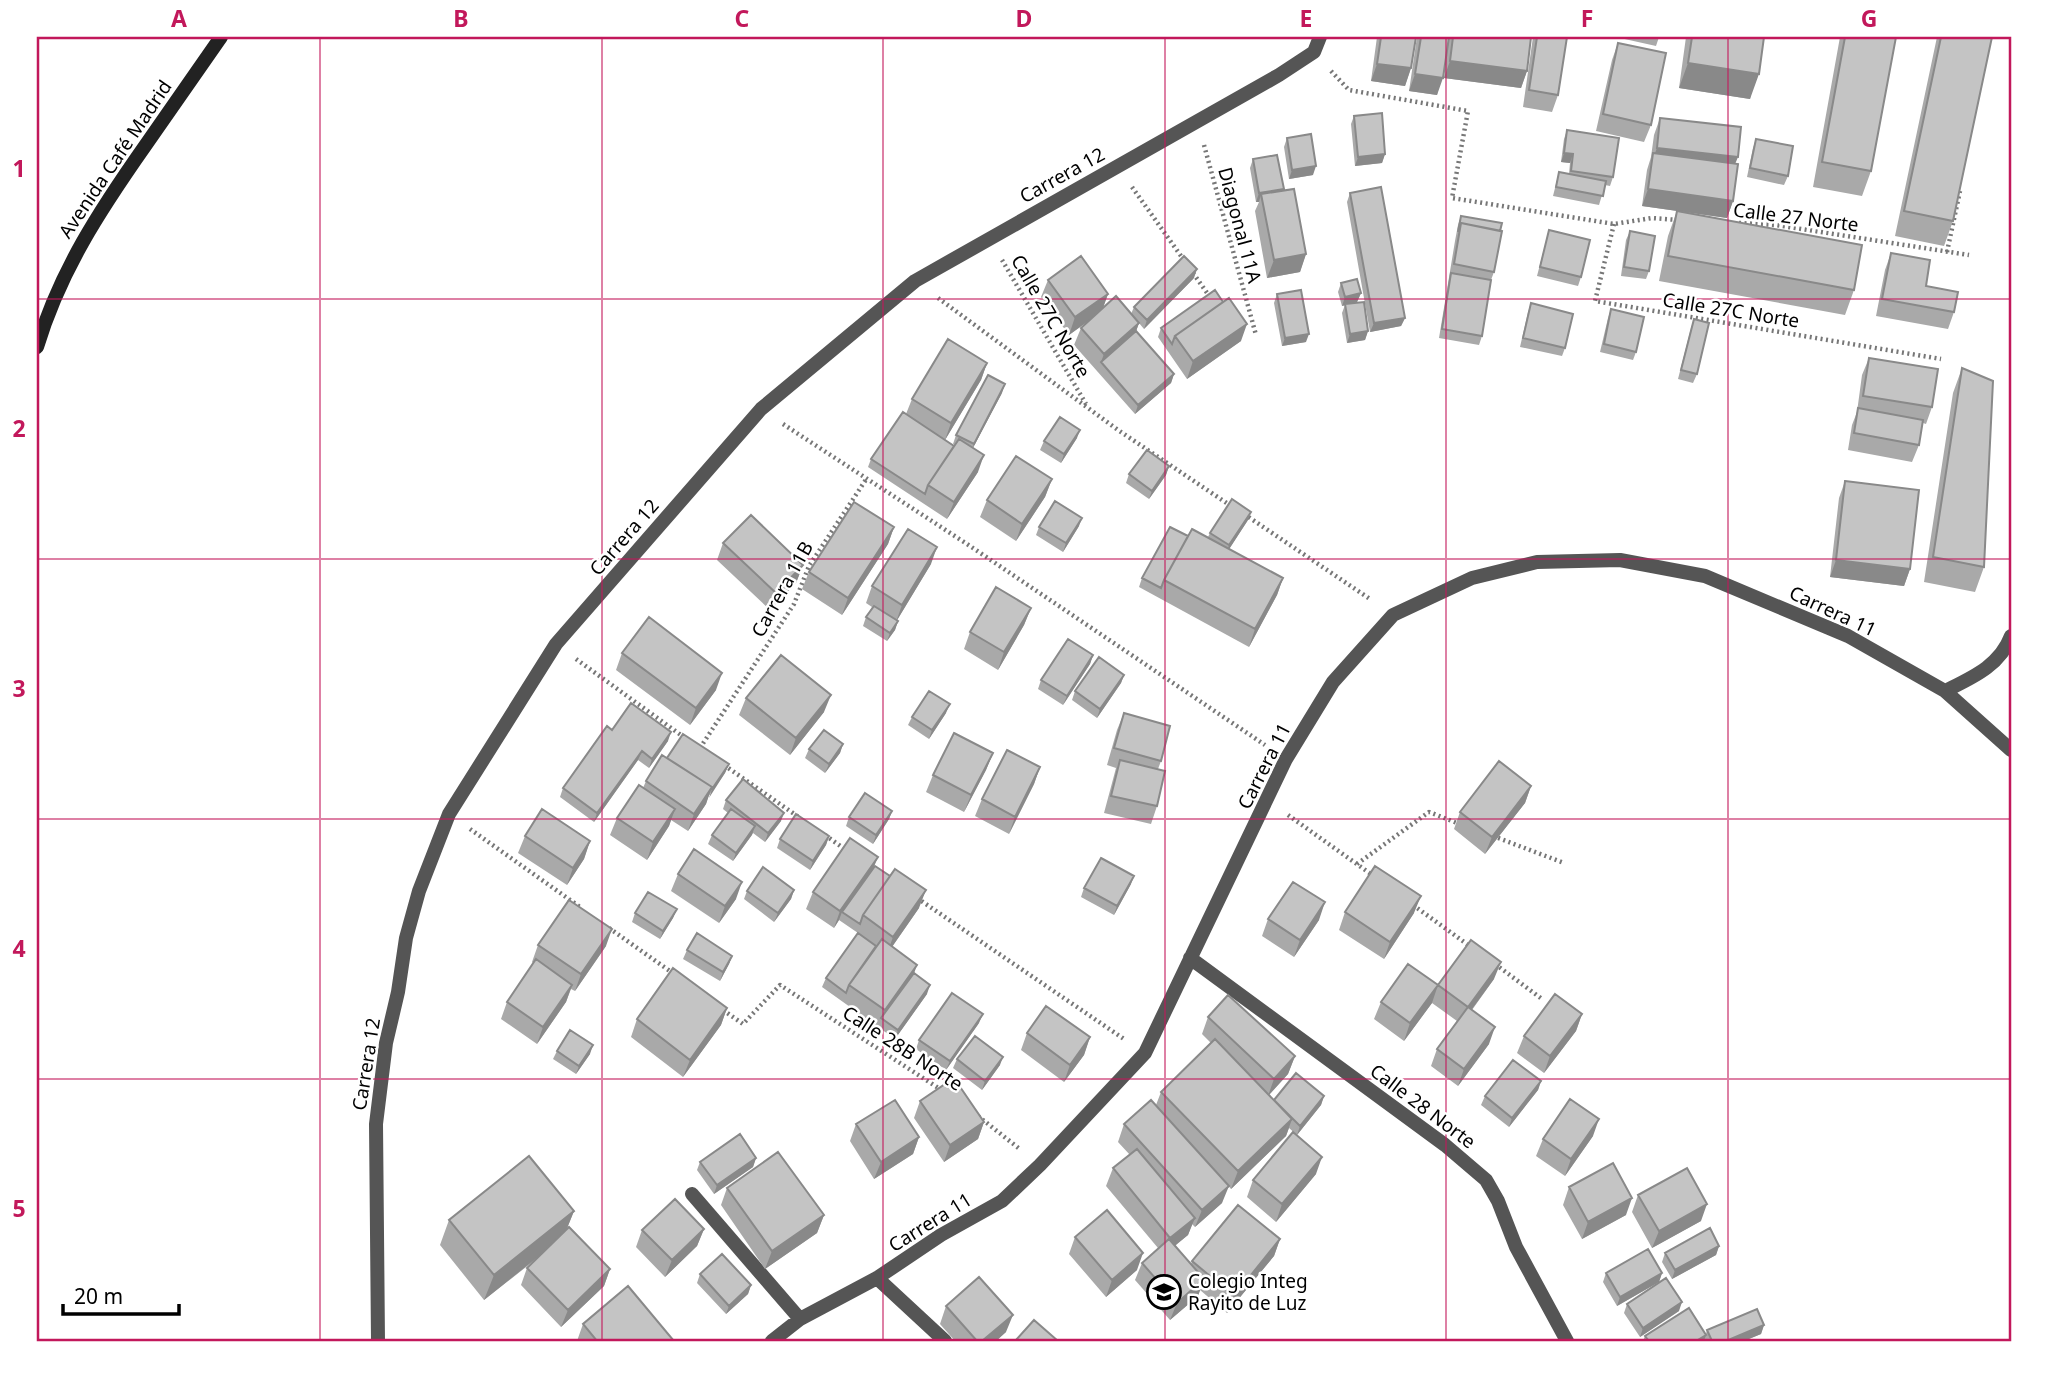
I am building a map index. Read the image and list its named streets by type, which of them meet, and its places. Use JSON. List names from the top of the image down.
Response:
{
  "streets": {
    "street": [
      "Avenida Café Madrid",
      "Carrera 12",
      "Carrera 11",
      "Calle 28 Norte"
    ],
    "path": [
      "Calle 27 Norte",
      "Diagonal 11A",
      "Calle 27C Norte",
      "Carrera 11B",
      "Calle 28B Norte"
    ]
  },
  "crossings": [
    ["Carrera 12", "Diagonal 11A"],
    ["Carrera 12", "Calle 27C Norte"],
    ["Carrera 11", "Calle 28B Norte"],
    ["Carrera 11", "Calle 28 Norte"]
  ],
  "places": {
    "school or university": ["Colegio Integ Rayito de Luz"]
  },
  "scale_bar": "20 m",
  "grid": {
    "columns": [
      "A",
      "B",
      "C",
      "D",
      "E",
      "F",
      "G"
    ],
    "rows": [
      "1",
      "2",
      "3",
      "4",
      "5"
    ]
  }
}
